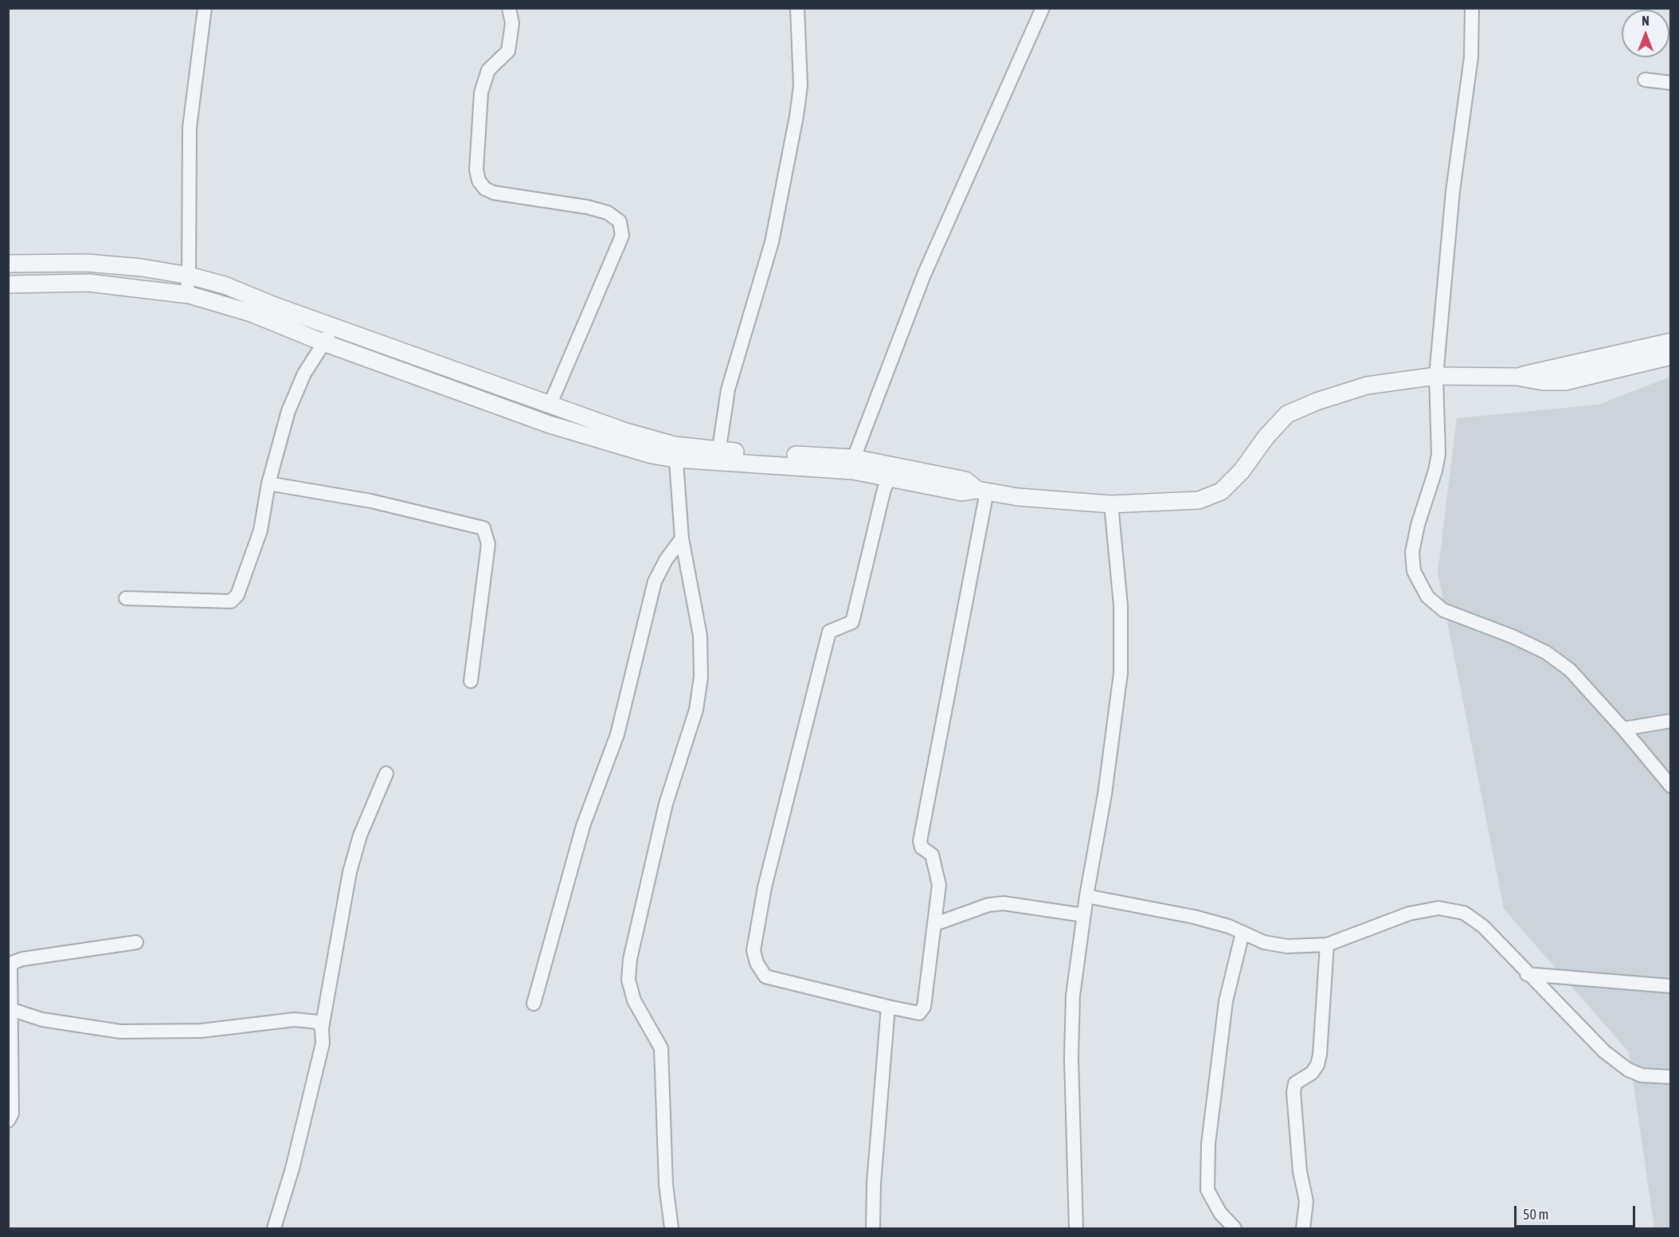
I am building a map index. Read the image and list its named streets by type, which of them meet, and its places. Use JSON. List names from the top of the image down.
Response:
{
  "scale_bar": "50 m",
  "north": "top"
}
